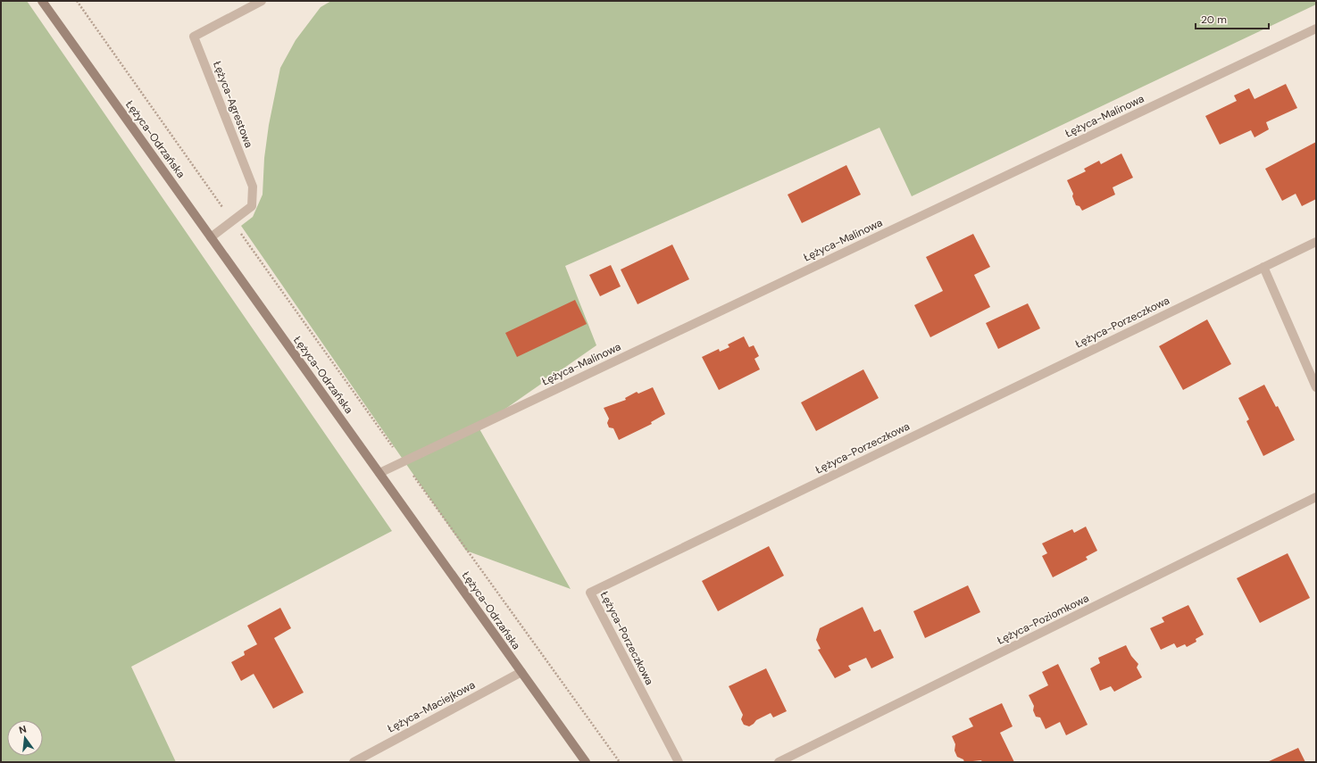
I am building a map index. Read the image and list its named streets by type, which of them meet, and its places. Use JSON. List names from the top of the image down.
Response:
{
  "streets": {
    "main road": ["Łężyca-Odrzańska"],
    "street": [
      "Łężyca-Agrestowa",
      "Łężyca-Malinowa",
      "Łężyca-Porzeczkowa",
      "Łężyca-Poziomkowa",
      "Łężyca-Maciejkowa"
    ]
  },
  "crossings": [
    ["Łężyca-Agrestowa", "Łężyca-Odrzańska"],
    ["Łężyca-Malinowa", "Łężyca-Odrzańska"],
    ["Łężyca-Odrzańska", "Łężyca-Maciejkowa"]
  ],
  "scale_bar": "20 m",
  "north": "top"
}
